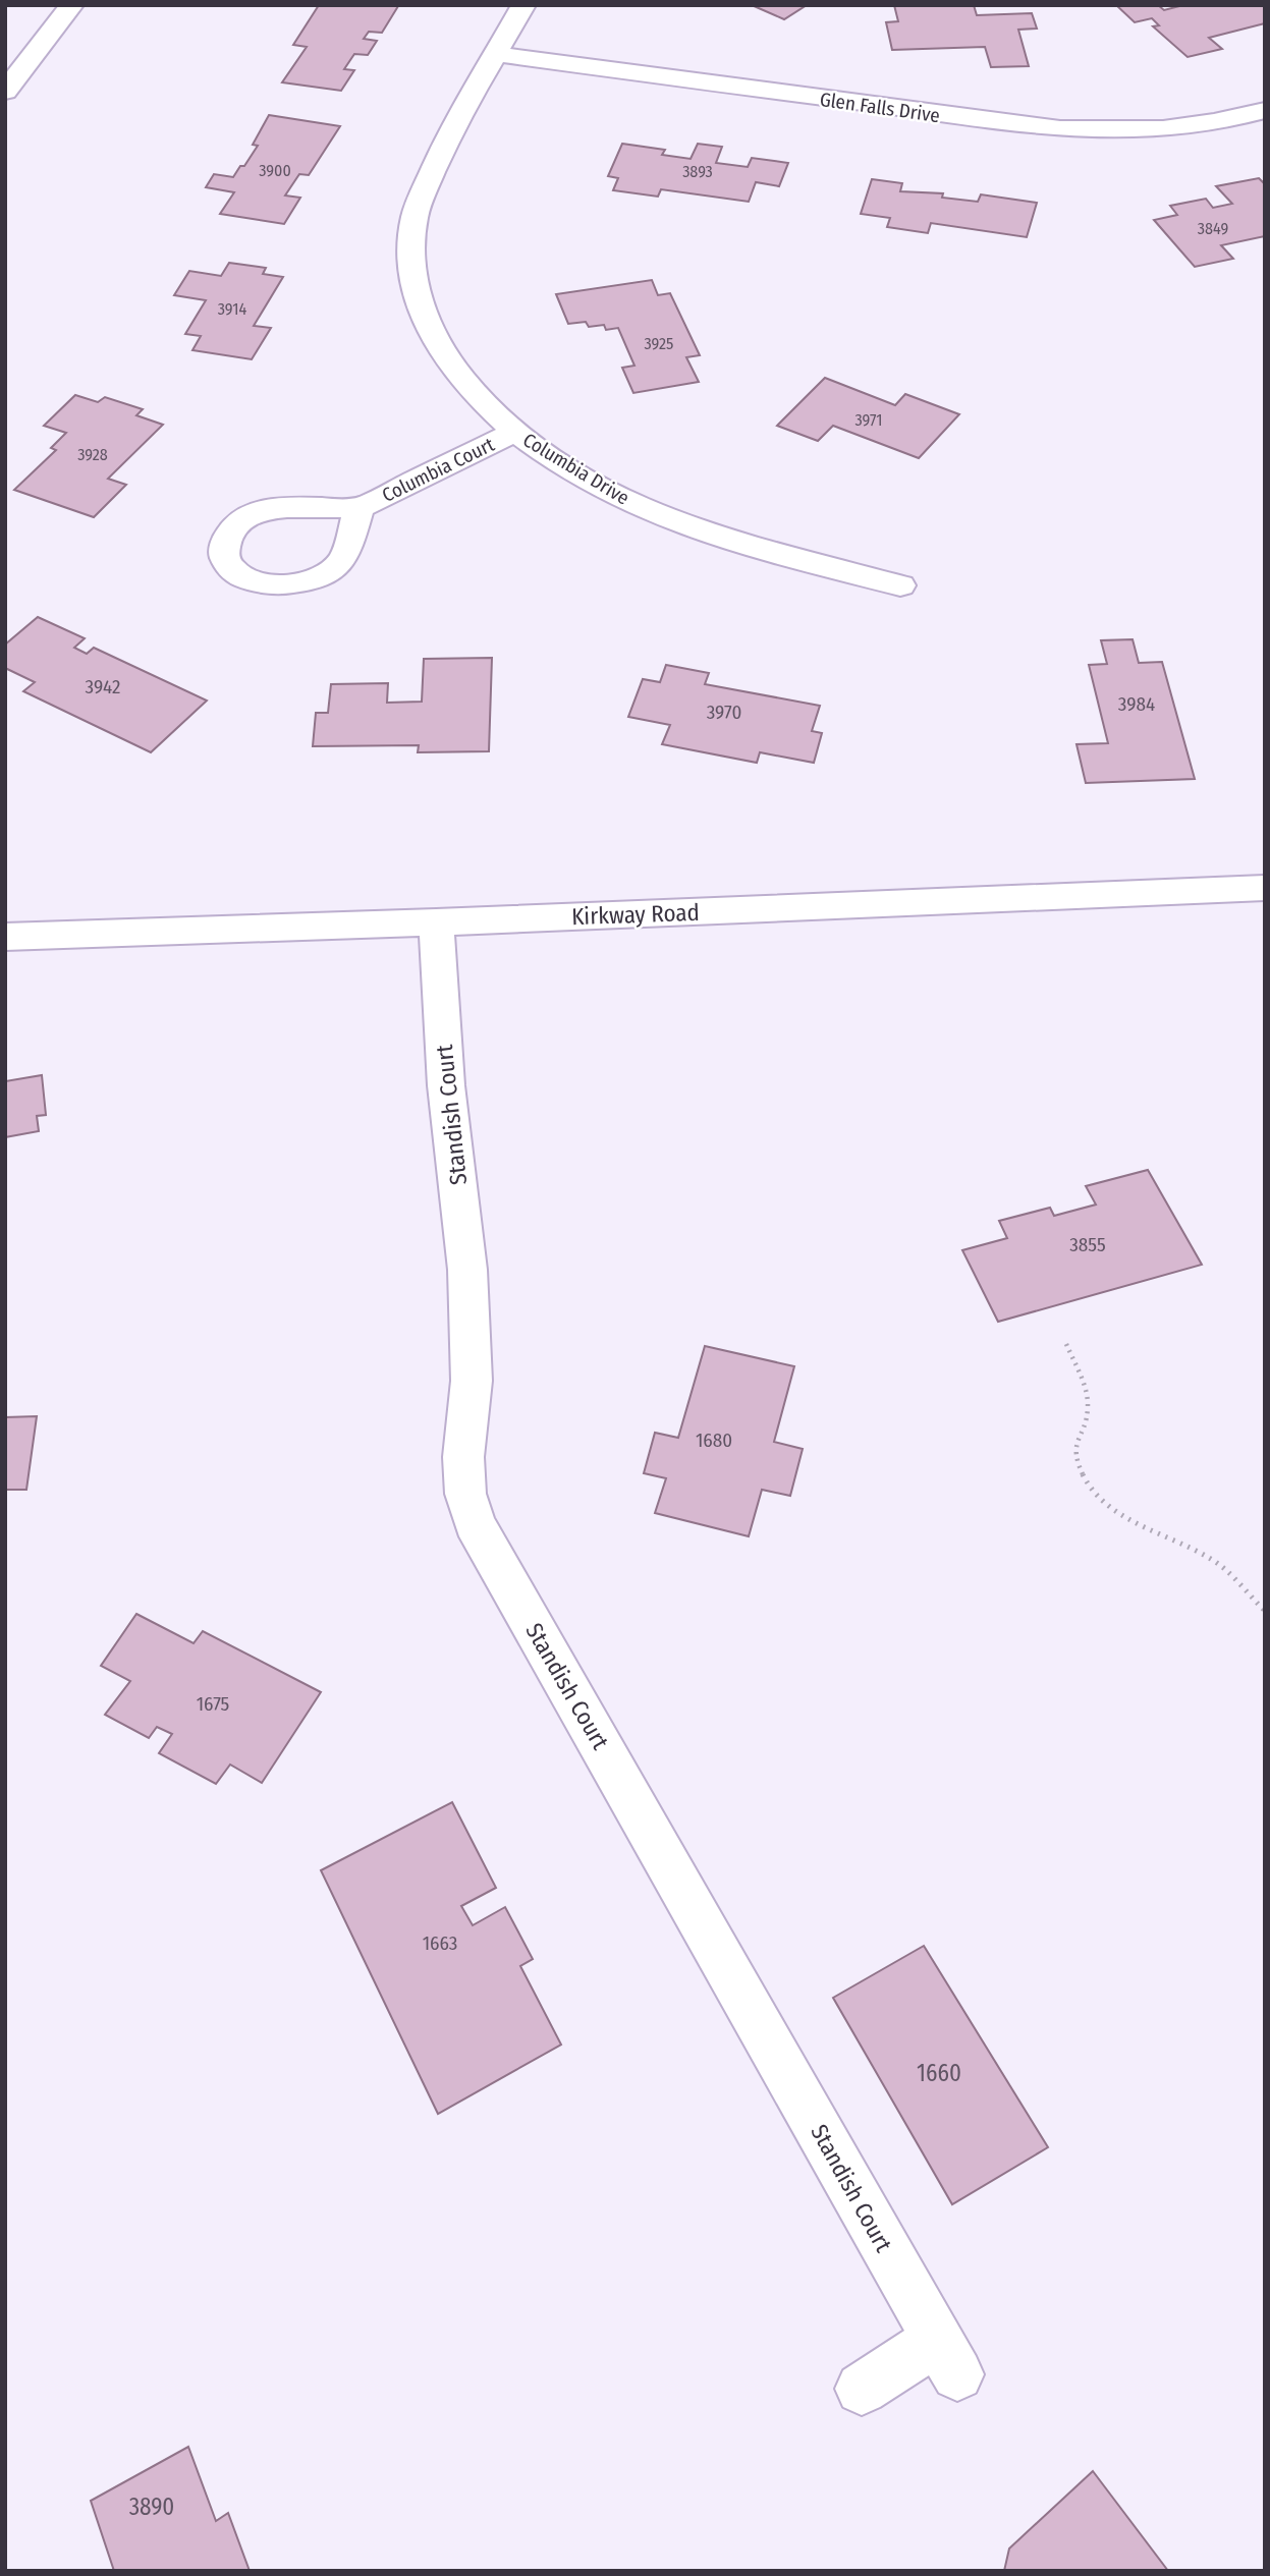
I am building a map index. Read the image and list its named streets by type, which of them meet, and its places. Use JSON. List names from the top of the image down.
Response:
{
  "streets": {
    "street": [
      "Glen Falls Drive",
      "Columbia Drive",
      "Columbia Court",
      "Kirkway Road",
      "Standish Court"
    ]
  },
  "crossings": [
    ["Glen Falls Drive", "Columbia Drive"],
    ["Columbia Drive", "Columbia Court"],
    ["Kirkway Road", "Standish Court"]
  ],
  "house_numbers": [
    "3900",
    "3893",
    "3849",
    "3914",
    "3925",
    "3971",
    "3928",
    "3942",
    "3984",
    "3970",
    "3855",
    "1680",
    "1675",
    "1663",
    "1660",
    "3890"
  ]
}
